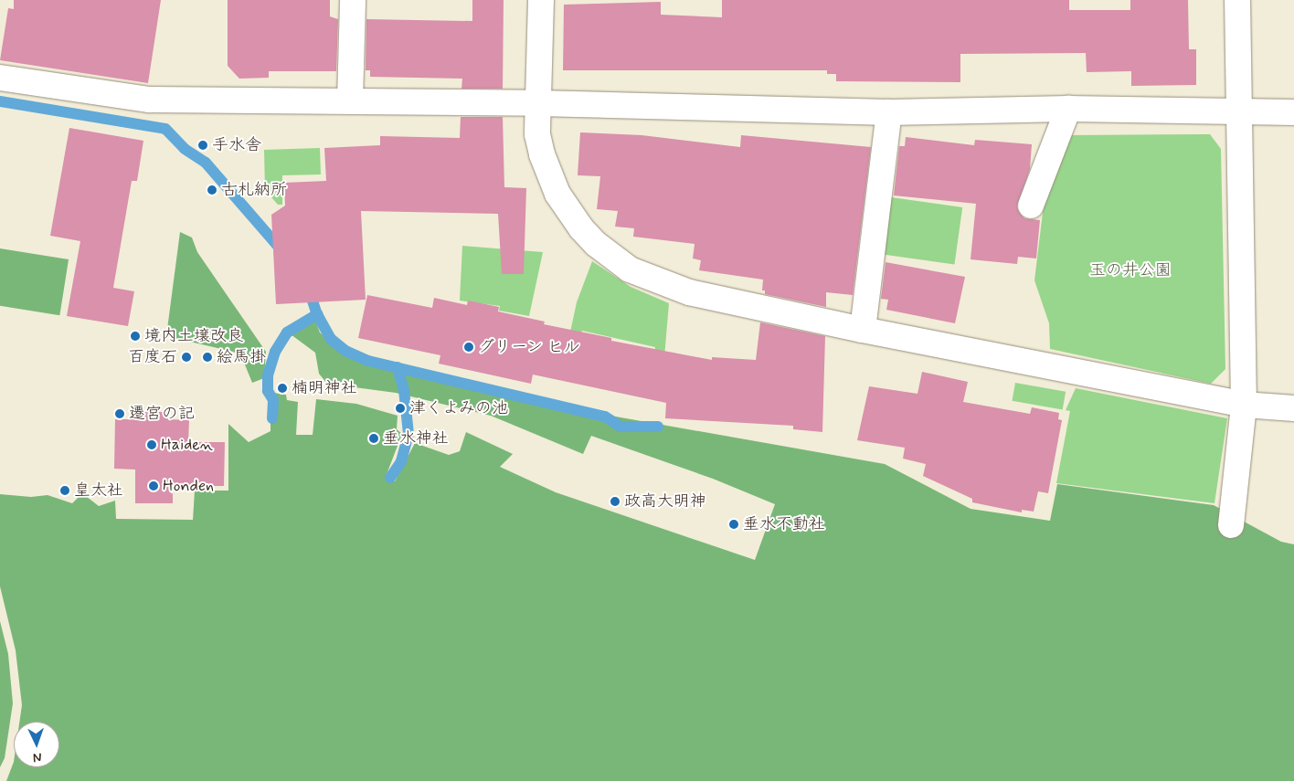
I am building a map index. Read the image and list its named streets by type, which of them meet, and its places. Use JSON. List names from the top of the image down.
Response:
{
  "parks": ["玉の井公園"],
  "places": [
    "手水舎",
    "古札納所",
    "境内土壌改良",
    "グリーン ヒル",
    "百度石",
    "絵馬掛",
    "楠明神社",
    "津くよみの池",
    "遷宮の記",
    "垂水神社",
    "Haiden",
    "Honden",
    "皇太社",
    "政高大明神",
    "垂水不動社"
  ],
  "north": "bottom"
}
